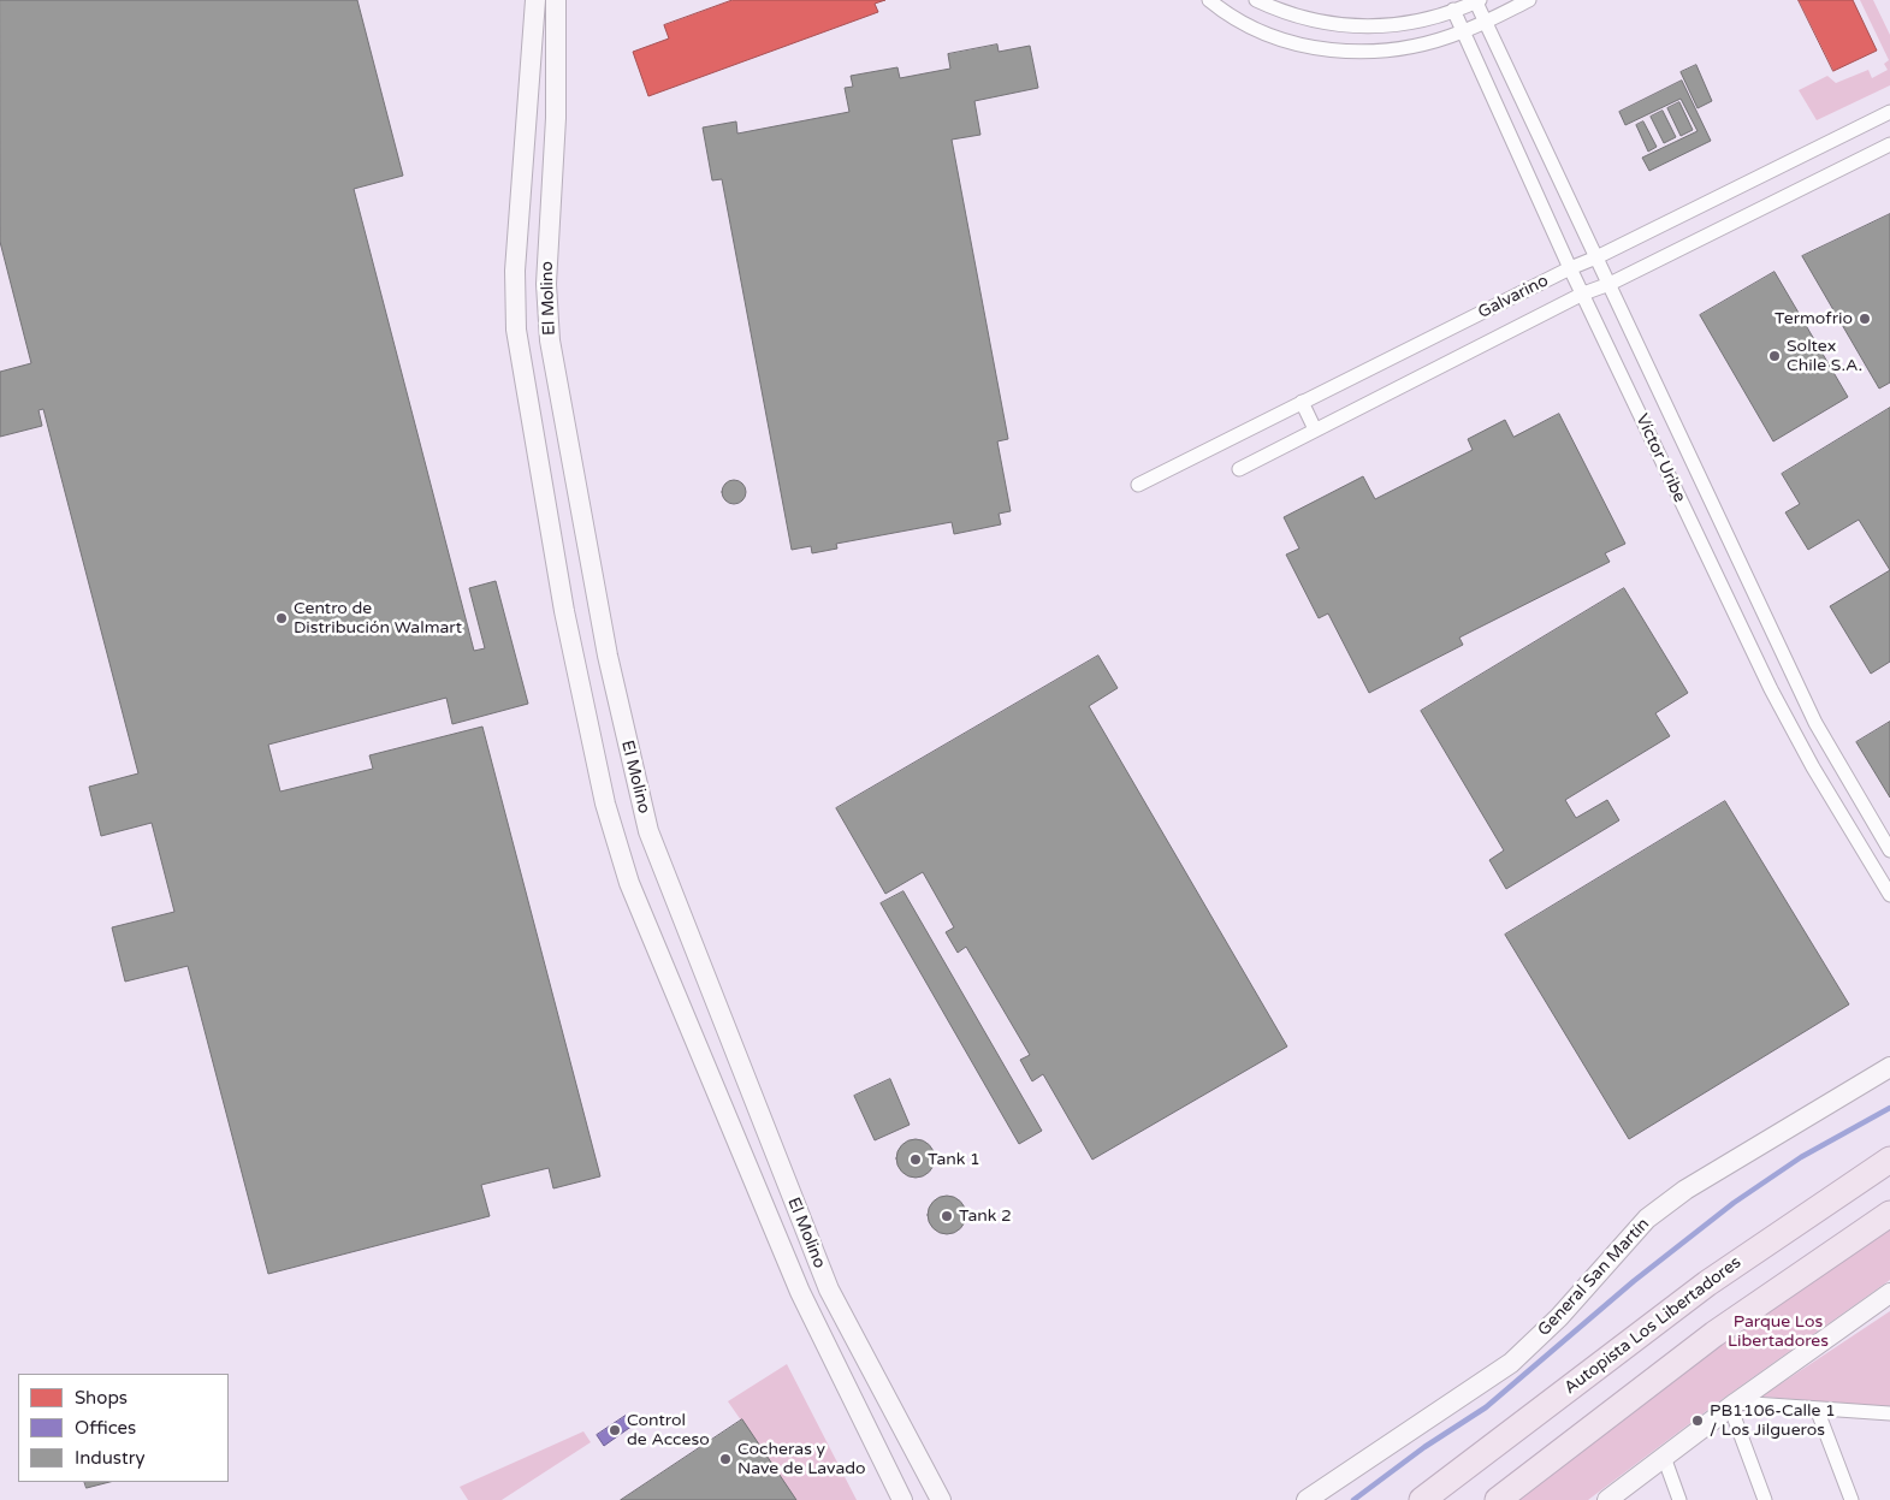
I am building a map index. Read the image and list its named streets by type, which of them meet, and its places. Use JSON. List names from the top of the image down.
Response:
{
  "streets": {
    "highway": ["Autopista Los Libertadores"],
    "street": [
      "Galvarino",
      "El Molino",
      "Víctor Uribe",
      "General San Martín"
    ]
  },
  "crossings": [
    ["Galvarino", "Víctor Uribe"]
  ],
  "parks": ["Parque Los Libertadores"],
  "places": [
    "Termofrio",
    "Soltex Chile S.A.",
    "Centro de Distribución Walmart",
    "Tank 1",
    "Tank 2",
    "PB1106-Calle 1 / Los Jilgueros",
    "Control de Acceso",
    "Cocheras y Nave de Lavado"
  ],
  "legend": ["Shops", "Offices", "Industry"]
}
